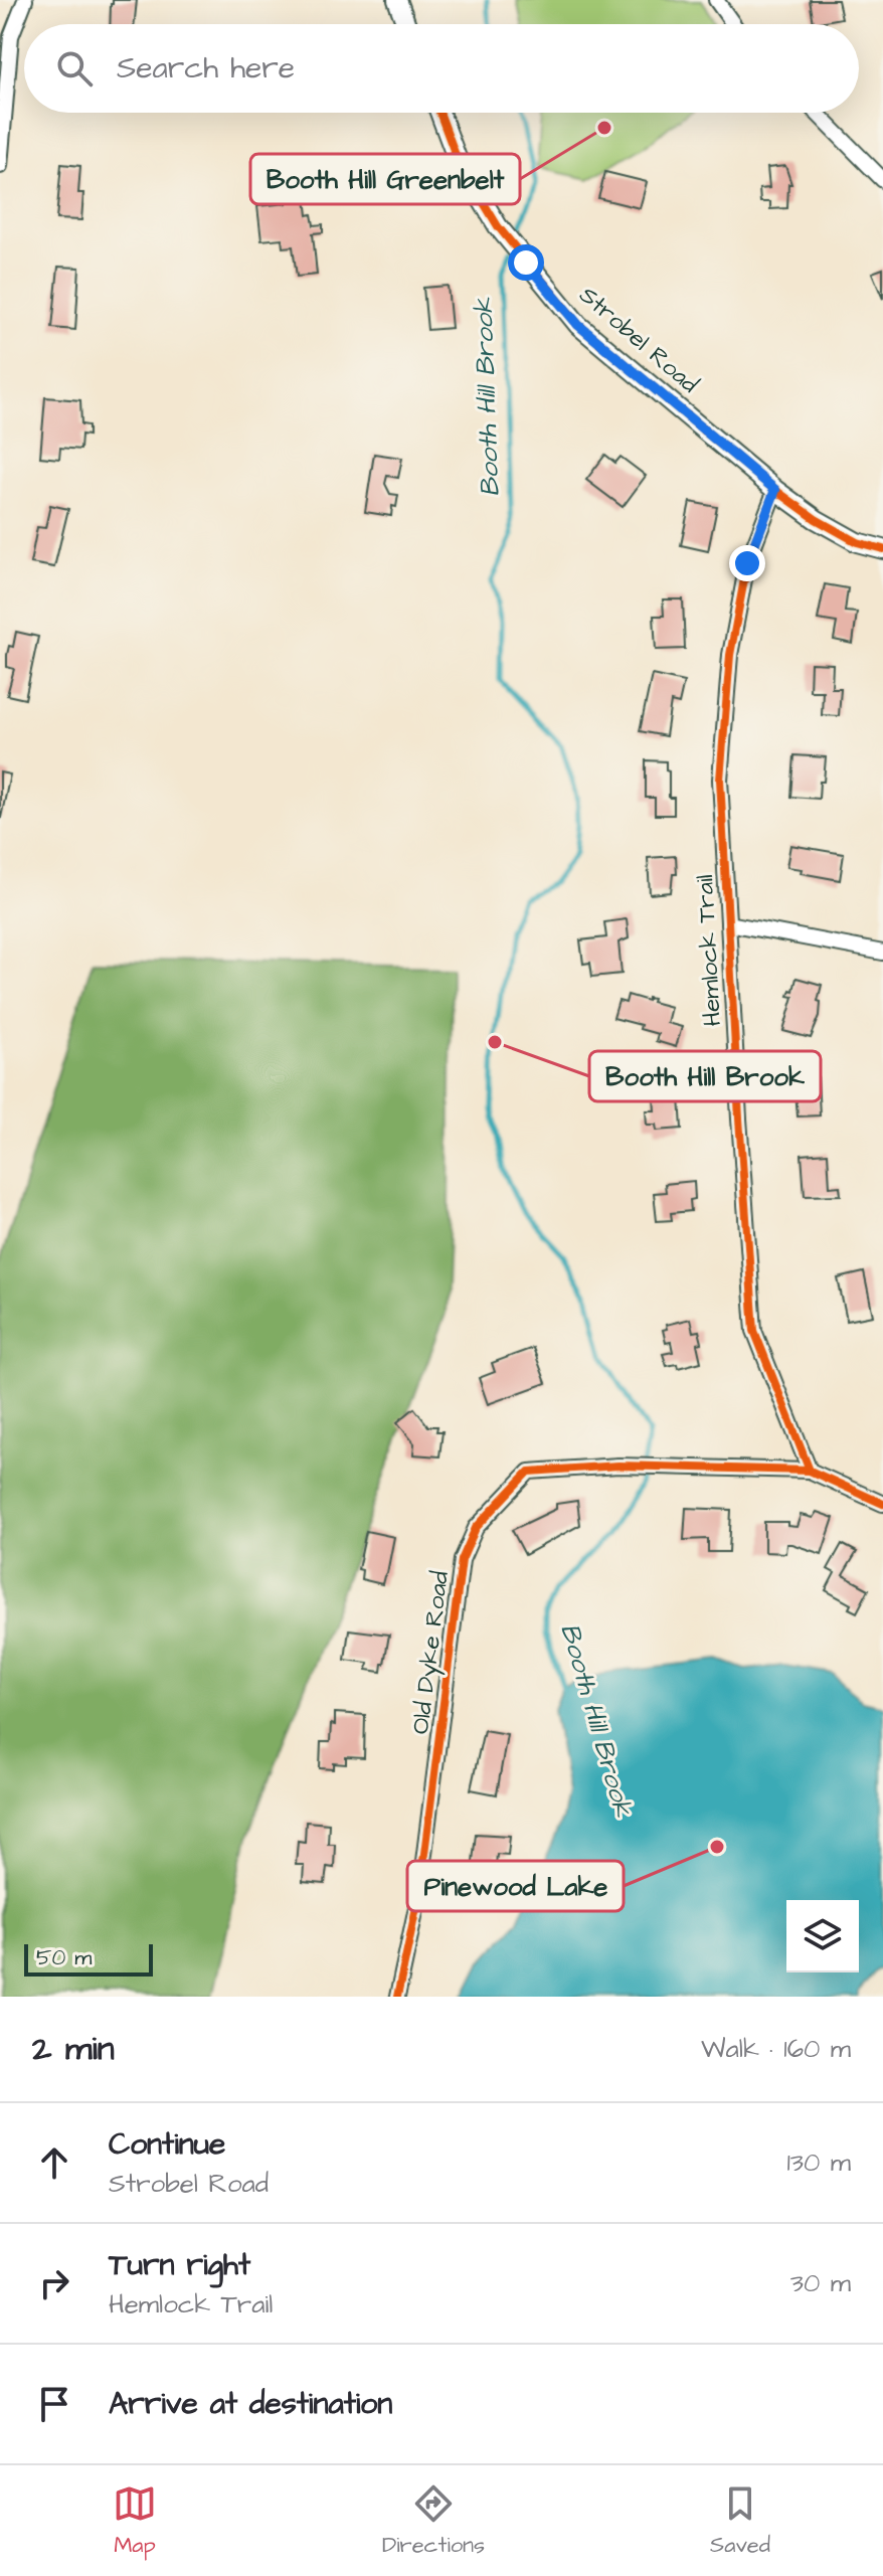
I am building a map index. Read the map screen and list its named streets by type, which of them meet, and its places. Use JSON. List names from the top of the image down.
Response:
{
  "streets": {
    "street": ["Strobel Road", "Hemlock Trail", "Old Dyke Road"]
  },
  "crossings": [
    ["Strobel Road", "Hemlock Trail"],
    ["Hemlock Trail", "Old Dyke Road"]
  ],
  "water": ["Booth Hill Brook"],
  "places": ["Booth Hill Greenbelt", "Booth Hill Brook", "Pinewood Lake"],
  "scale_bar": "50 m",
  "page": {
    "search": "Search here",
    "scale": "50 m",
    "heading": ["2 min", "Walk · 160 m"],
    "list": [
      ["Continue", "Strobel Road", "130 m"],
      ["Turn right", "Hemlock Trail", "30 m"],
      "Arrive at destination"
    ],
    "nav": ["Map", "Directions", "Saved"]
  }
}
